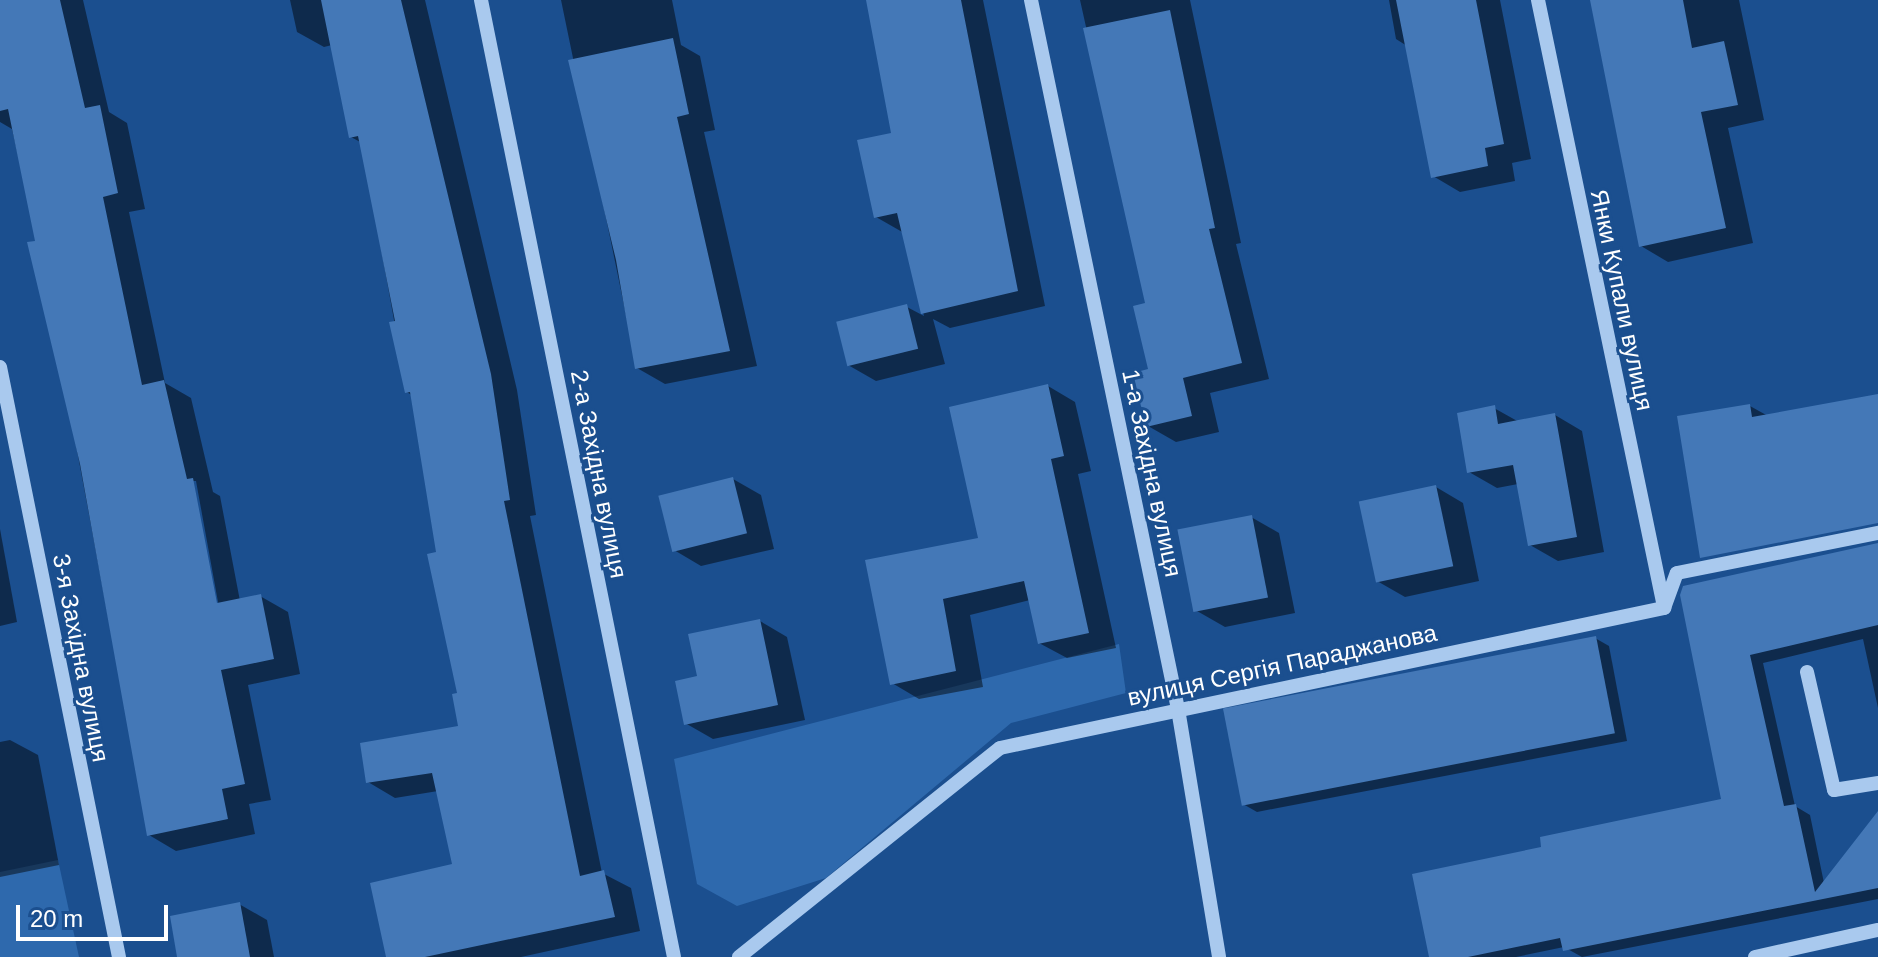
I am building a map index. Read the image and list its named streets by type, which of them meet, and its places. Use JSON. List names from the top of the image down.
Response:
{
  "streets": {
    "street": [
      "Янки Купали вулиця",
      "1-а Західна вулиця",
      "2-а Західна вулиця",
      "3-я Західна вулиця",
      "вулиця Сергія Параджанова"
    ]
  },
  "crossings": [
    ["Янки Купали вулиця", "вулиця Сергія Параджанова"],
    ["1-а Західна вулиця", "вулиця Сергія Параджанова"]
  ],
  "scale_bar": "20 m"
}
